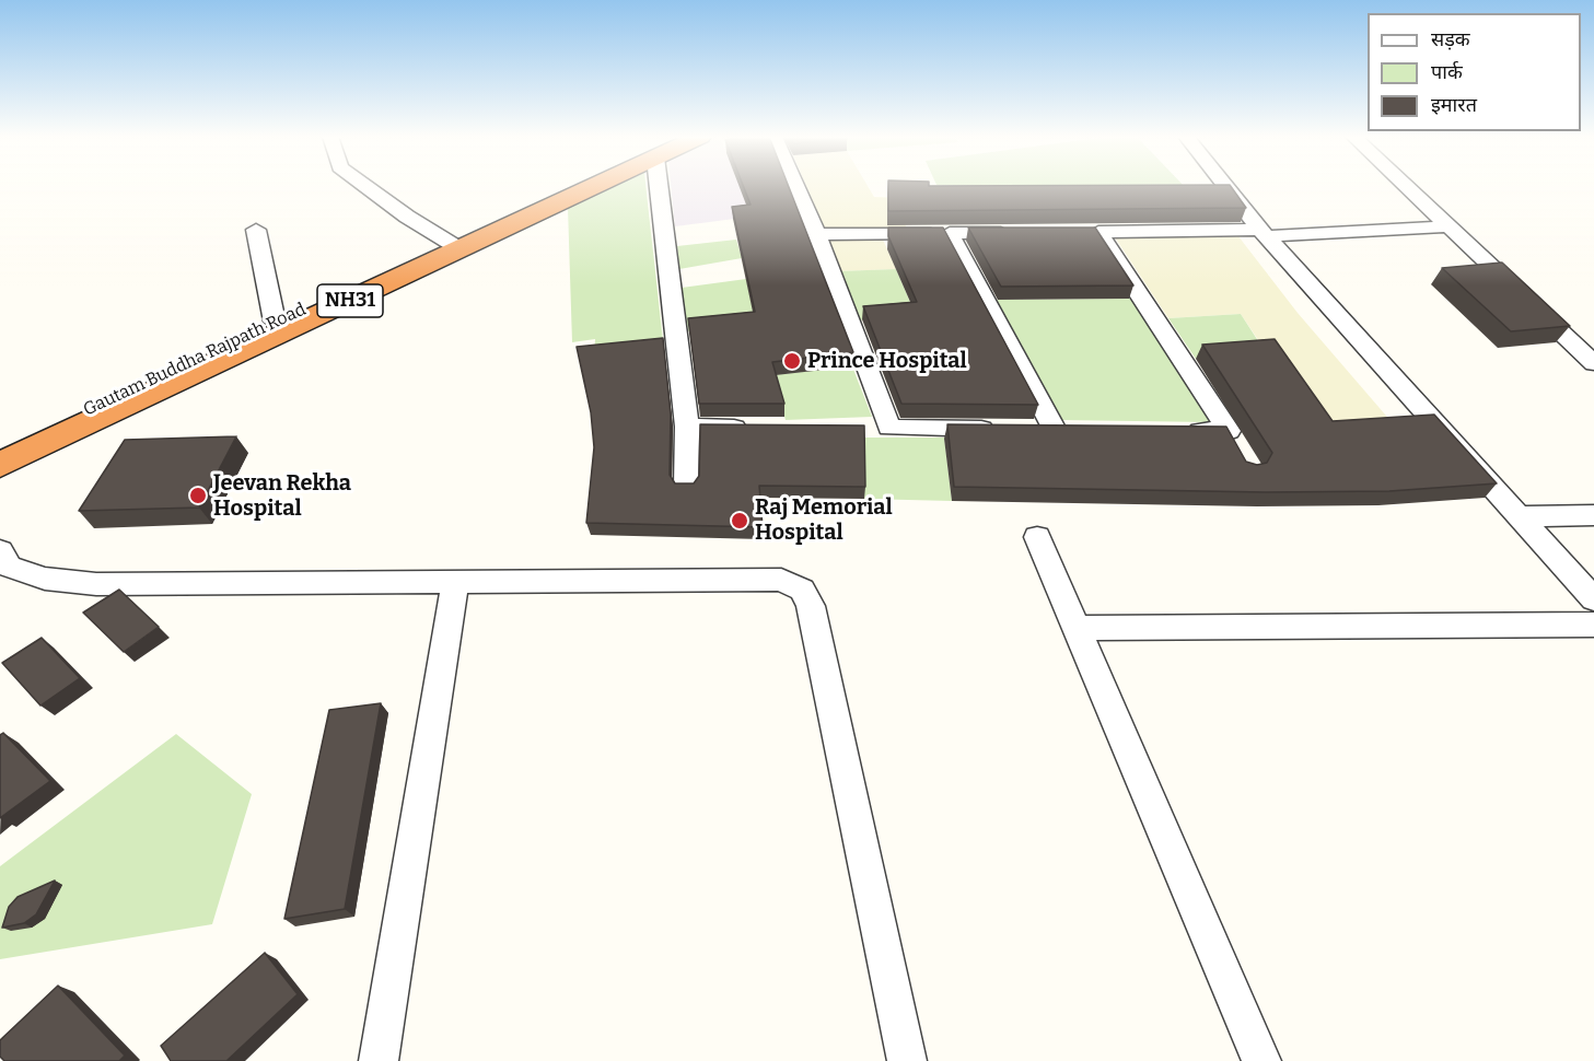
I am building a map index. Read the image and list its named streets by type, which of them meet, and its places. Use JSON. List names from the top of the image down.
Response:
{
  "streets": {
    "highway": ["NH31", "Gautam Buddha Rajpath Road"]
  },
  "crossings": [
    ["NH31", "Gautam Buddha Rajpath Road"]
  ],
  "places": ["Prince Hospital", "Jeevan Rekha Hospital", "Raj Memorial Hospital"],
  "legend": ["सड़क", "पार्क", "इमारत"]
}
